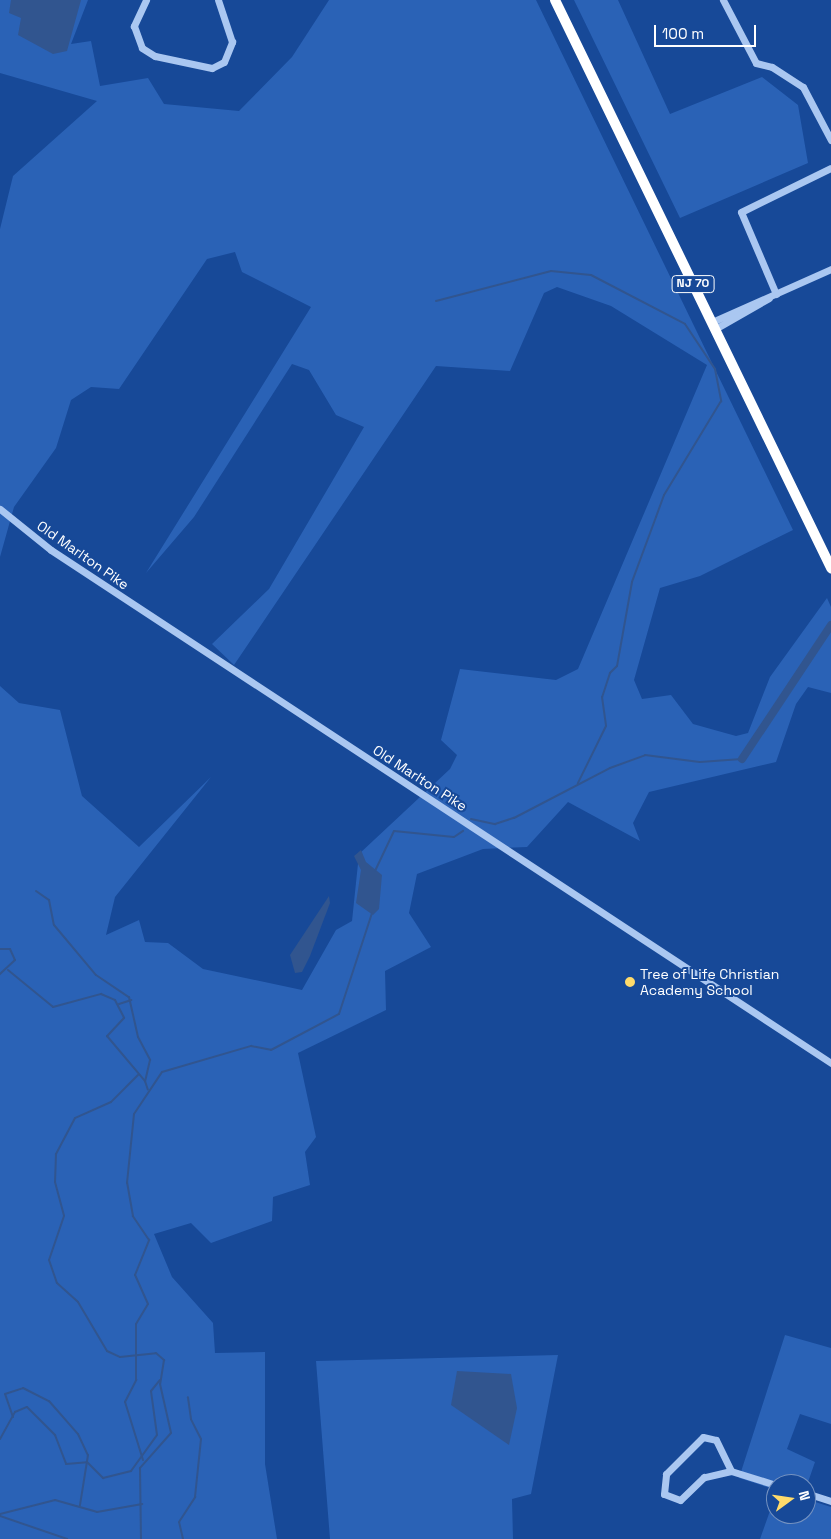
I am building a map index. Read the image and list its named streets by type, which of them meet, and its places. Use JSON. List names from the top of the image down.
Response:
{
  "streets": {
    "highway": ["NJ 70"],
    "street": ["Old Marlton Pike"]
  },
  "places": ["Tree of Life Christian Academy School"],
  "scale_bar": "100 m",
  "north": "right"
}
